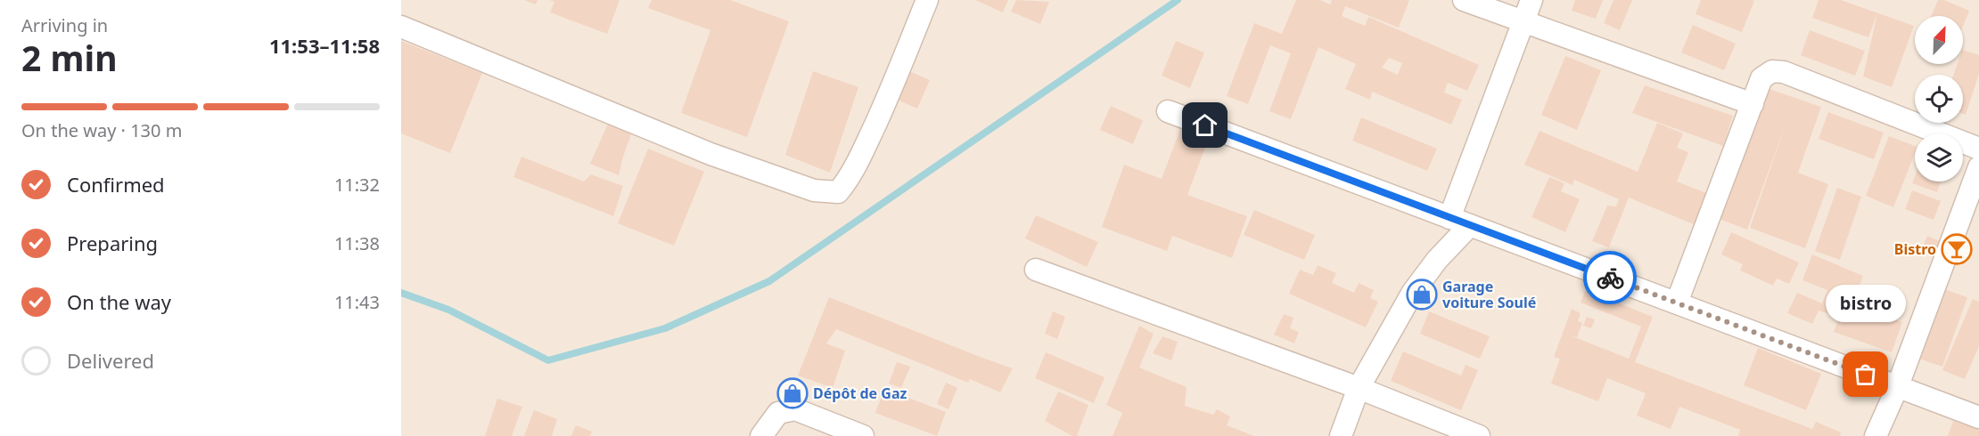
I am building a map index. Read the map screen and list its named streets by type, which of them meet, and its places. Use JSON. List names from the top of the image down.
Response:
{
  "places": {
    "bar": ["Bistro"],
    "shop": ["Garage voiture Soulé", "Dépôt de Gaz"],
    "other": ["bistro"]
  },
  "north": "top right",
  "page": {
    "heading": ["2 min", "Arriving in", "11:53–11:58"],
    "bar": "On the way · 130 m",
    "list": [
      ["Confirmed", "11:32"],
      ["Preparing", "11:38"],
      ["On the way", "11:43"],
      "Delivered"
    ],
    "bubble": "bistro"
  }
}
